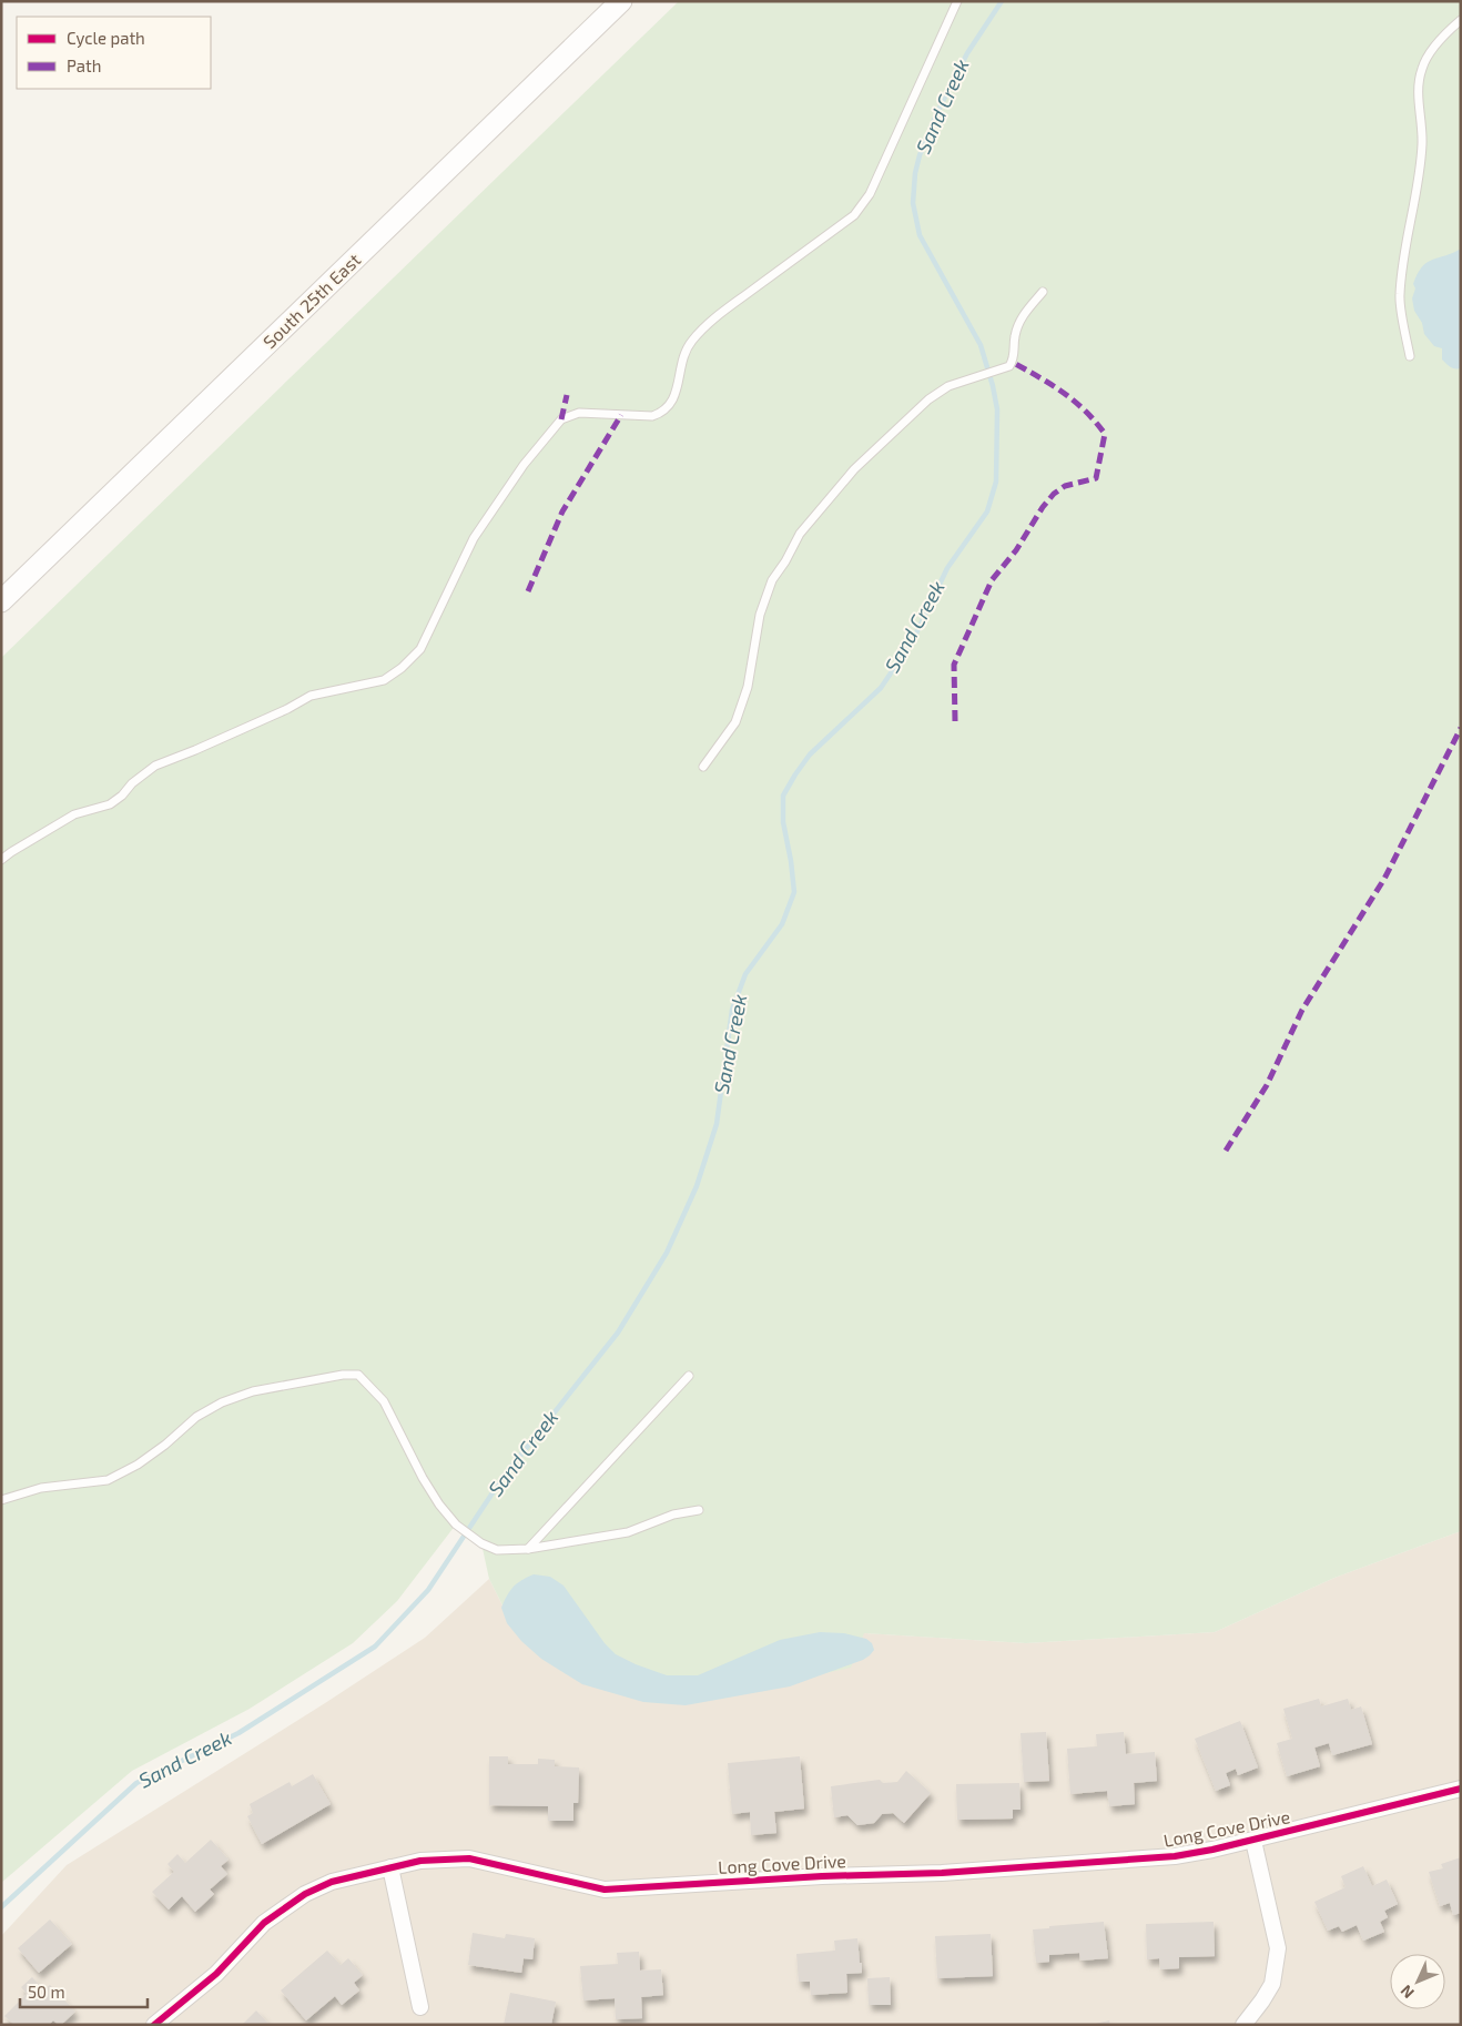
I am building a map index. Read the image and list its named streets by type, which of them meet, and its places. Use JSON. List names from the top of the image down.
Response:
{
  "streets": {
    "main road": ["South 25th East"],
    "street": ["Long Cove Drive"]
  },
  "water": ["Sand Creek"],
  "legend": ["Cycle path", "Path"],
  "scale_bar": "50 m",
  "north": "bottom left"
}
